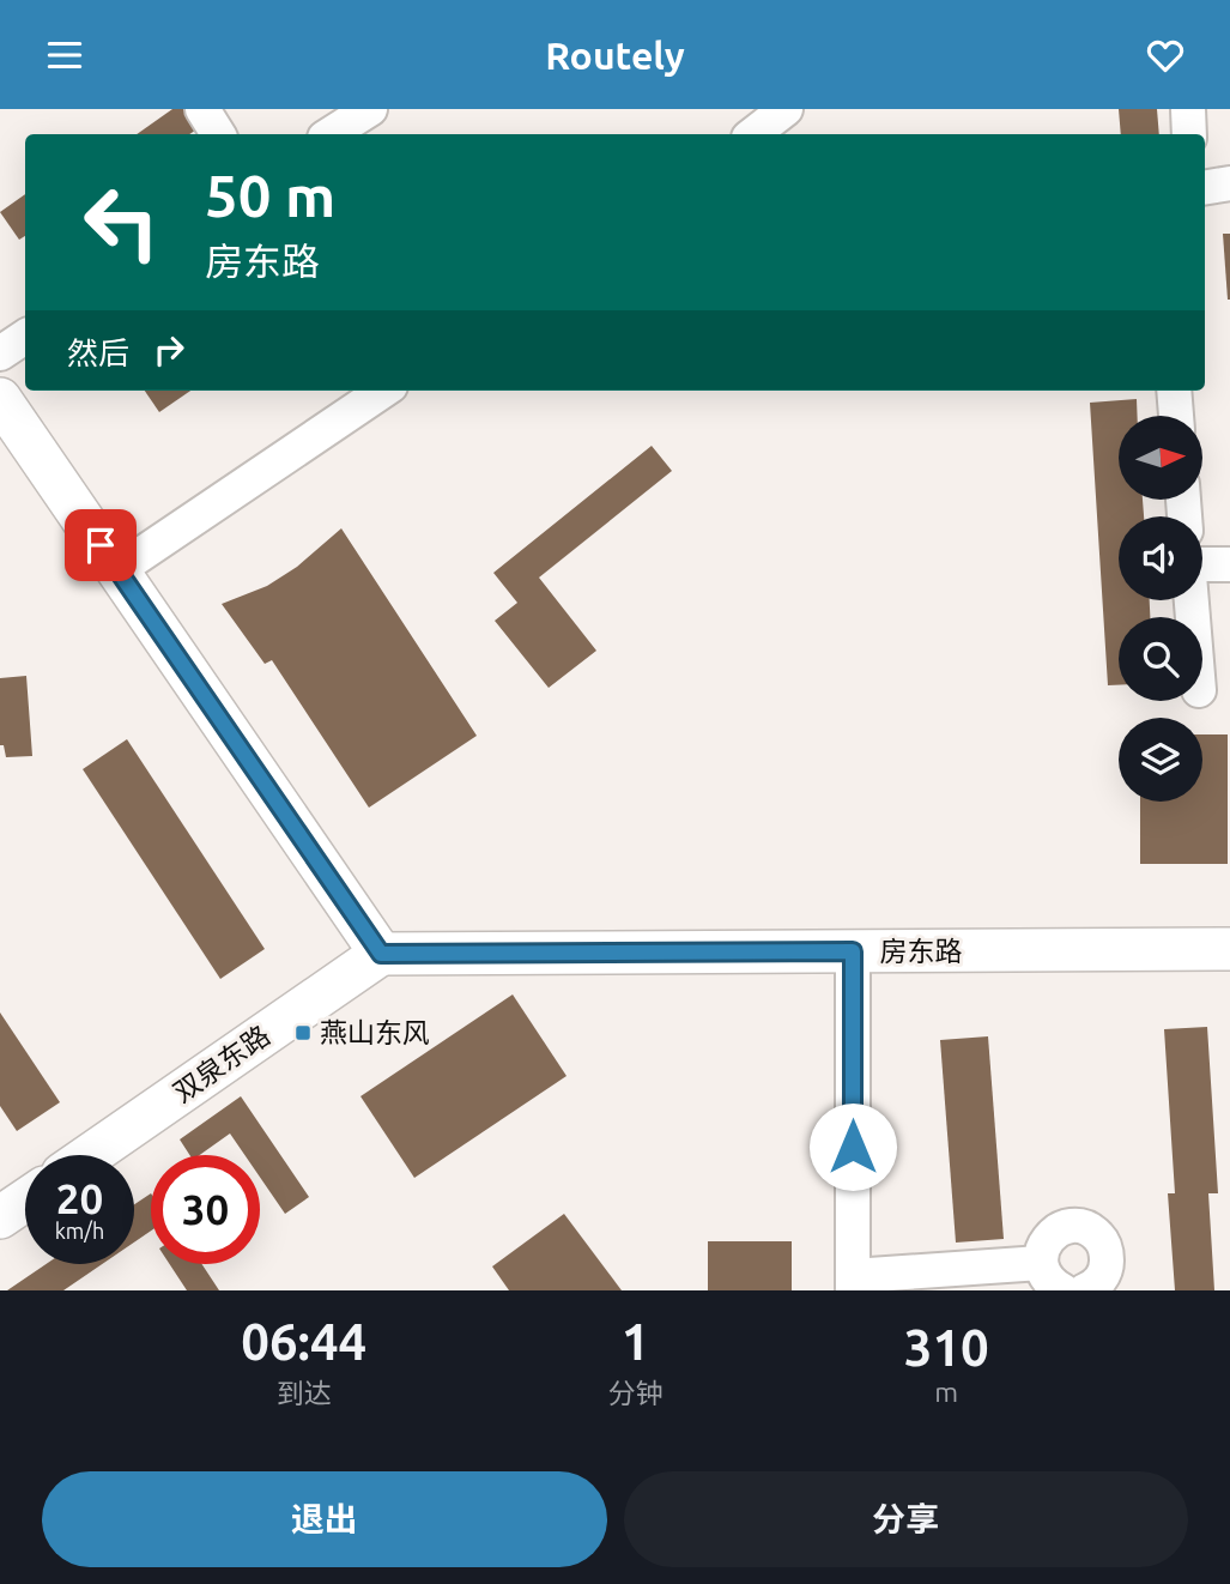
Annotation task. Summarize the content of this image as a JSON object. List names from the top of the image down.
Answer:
{
  "streets": {
    "main road": ["房东路", "双泉东路"]
  },
  "crossings": [
    ["房东路", "双泉东路"]
  ],
  "places": {
    "transit": ["燕山东风"]
  },
  "north": "right",
  "page": {
    "header": "Routely",
    "turn": ["50 m", "房东路"],
    "then": "然后",
    "speed": "20 km/h",
    "limit": "30",
    "eta": [
      "06:44",
      "到达",
      "1",
      "分钟",
      "310",
      "m"
    ],
    "buttons": ["退出", "分享"]
  }
}
